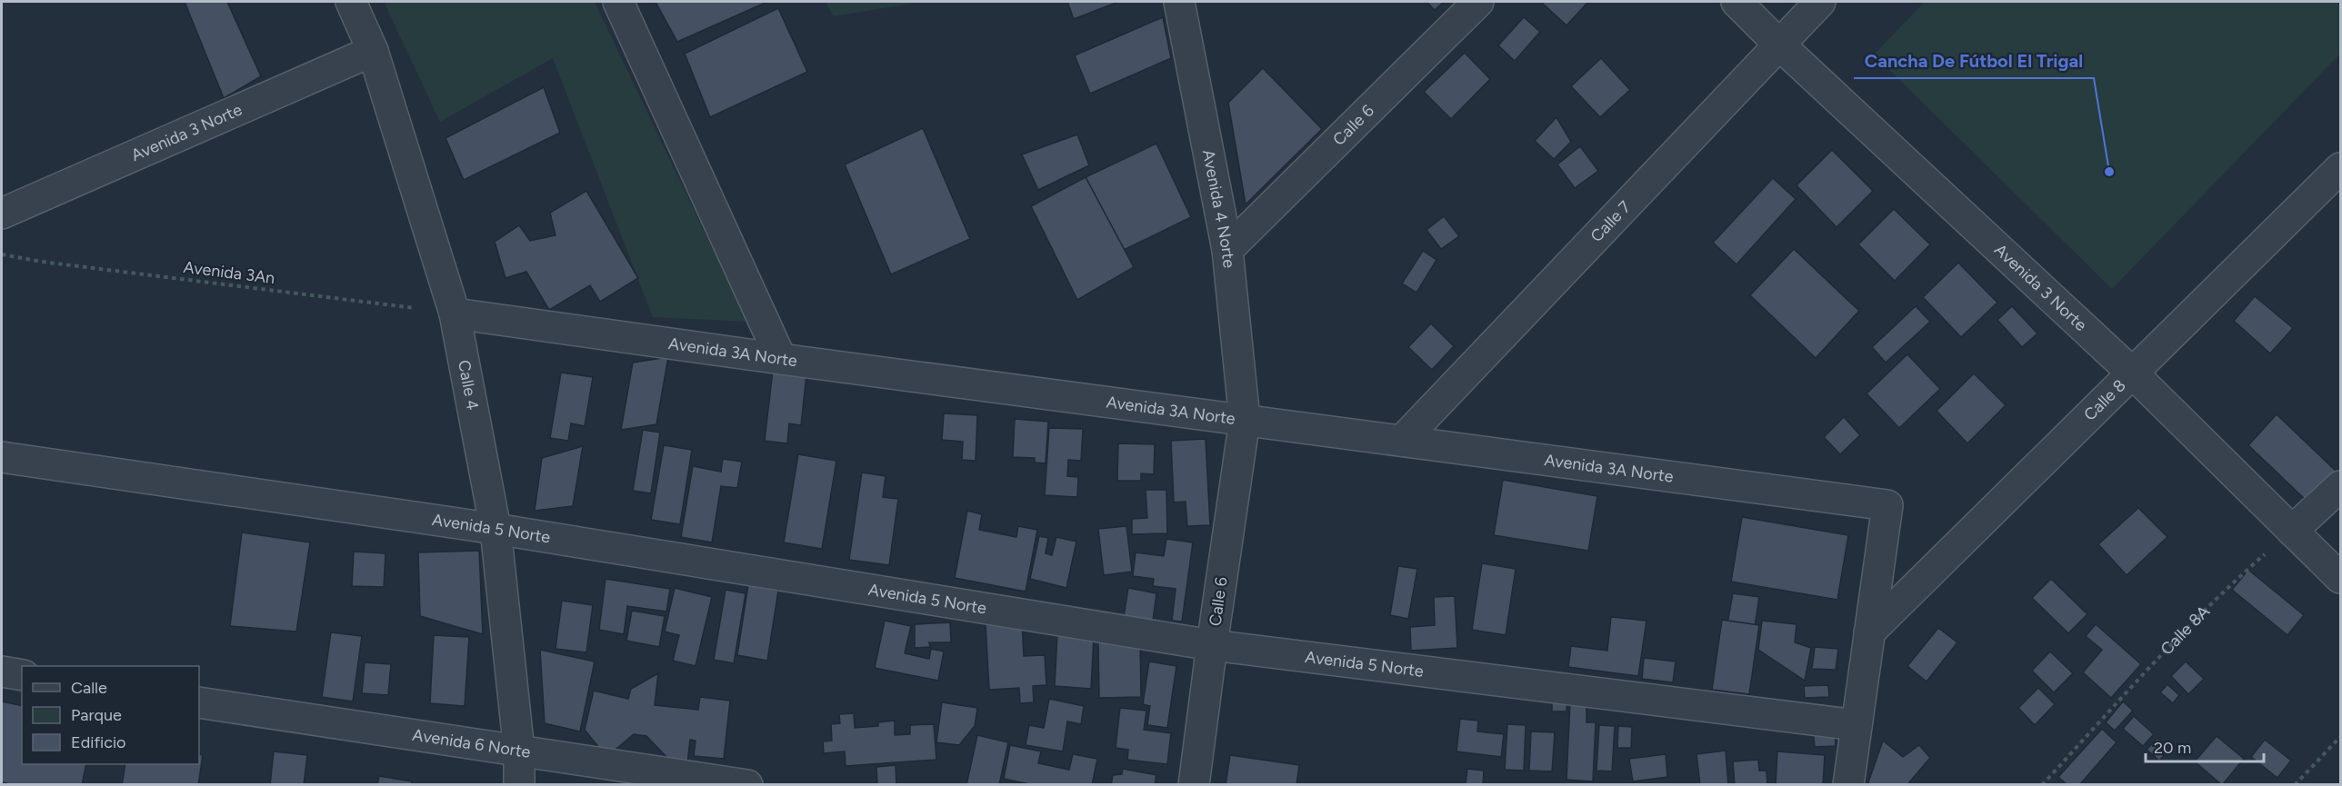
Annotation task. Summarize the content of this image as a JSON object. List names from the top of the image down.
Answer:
{
  "streets": {
    "street": [
      "Calle 6",
      "Avenida 3 Norte",
      "Avenida 4 Norte",
      "Calle 7",
      "Avenida 3A Norte",
      "Calle 4",
      "Calle 8",
      "Avenida 5 Norte",
      "Avenida 6 Norte"
    ],
    "path": ["Avenida 3An", "Calle 8A"]
  },
  "crossings": [
    ["Calle 6", "Avenida 4 Norte"],
    ["Calle 6", "Avenida 3A Norte"],
    ["Calle 6", "Avenida 5 Norte"],
    ["Avenida 3 Norte", "Calle 7"],
    ["Avenida 3 Norte", "Calle 4"],
    ["Avenida 3 Norte", "Calle 8"],
    ["Avenida 3 Norte", "Calle 8A"],
    ["Avenida 4 Norte", "Avenida 3A Norte"],
    ["Calle 7", "Avenida 3A Norte"],
    ["Avenida 3An", "Avenida 3A Norte"],
    ["Avenida 3An", "Calle 4"],
    ["Avenida 3A Norte", "Calle 4"],
    ["Avenida 3A Norte", "Calle 8"],
    ["Calle 4", "Avenida 5 Norte"],
    ["Calle 4", "Avenida 6 Norte"]
  ],
  "places": ["Cancha De Fútbol El Trigal"],
  "legend": ["Calle", "Parque", "Edificio"],
  "scale_bar": "20 m"
}
